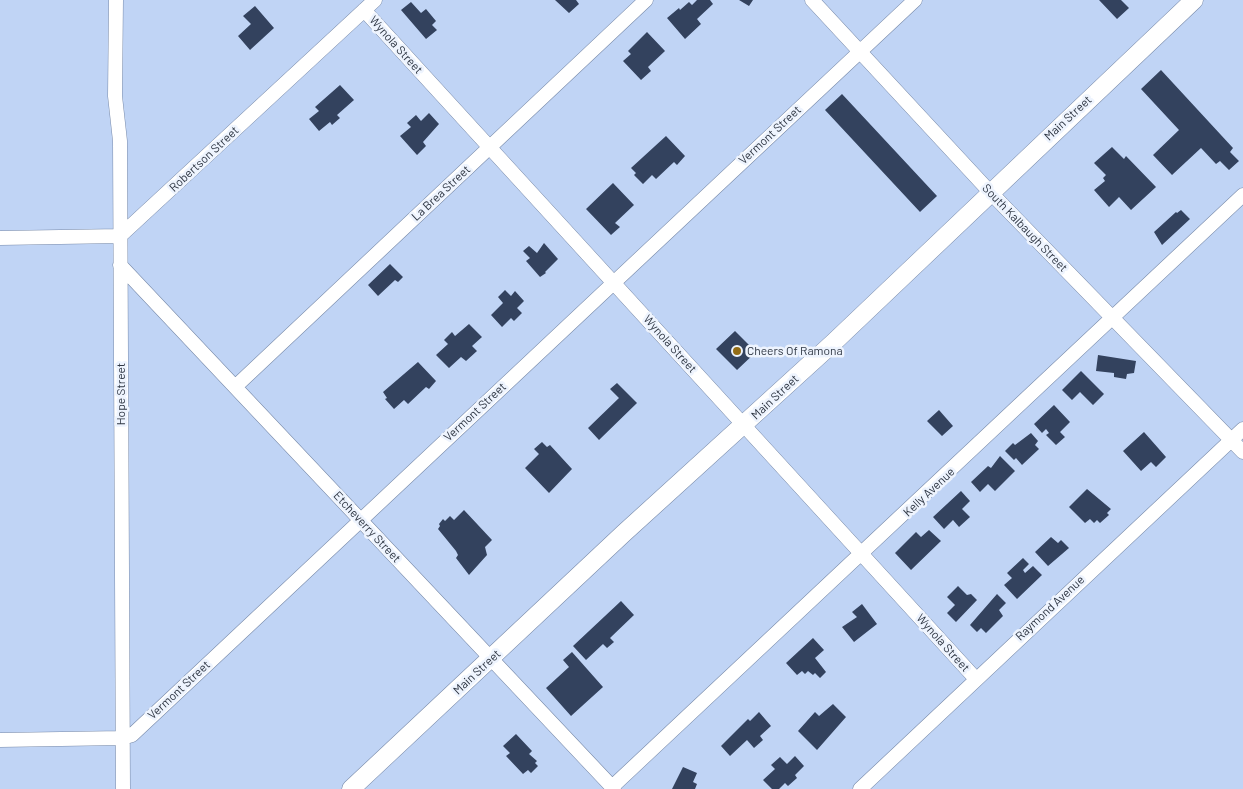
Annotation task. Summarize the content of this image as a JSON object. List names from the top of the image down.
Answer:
{
  "streets": {
    "main road": ["Main Street"],
    "street": [
      "Wynola Street",
      "Vermont Street",
      "Robertson Street",
      "La Brea Street",
      "South Kalbaugh Street",
      "Hope Street",
      "Kelly Avenue",
      "Etcheverry Street",
      "Raymond Avenue"
    ]
  },
  "crossings": [
    ["Wynola Street", "Main Street"],
    ["Wynola Street", "Vermont Street"],
    ["Wynola Street", "Robertson Street"],
    ["Wynola Street", "La Brea Street"],
    ["Wynola Street", "Kelly Avenue"],
    ["Wynola Street", "Raymond Avenue"],
    ["Main Street", "South Kalbaugh Street"],
    ["Main Street", "Etcheverry Street"],
    ["Vermont Street", "South Kalbaugh Street"],
    ["Vermont Street", "Hope Street"],
    ["Vermont Street", "Etcheverry Street"],
    ["Robertson Street", "Hope Street"],
    ["La Brea Street", "Etcheverry Street"],
    ["South Kalbaugh Street", "Kelly Avenue"],
    ["South Kalbaugh Street", "Raymond Avenue"],
    ["Hope Street", "Etcheverry Street"],
    ["Kelly Avenue", "Etcheverry Street"]
  ],
  "places": ["Cheers Of Ramona"]
}
